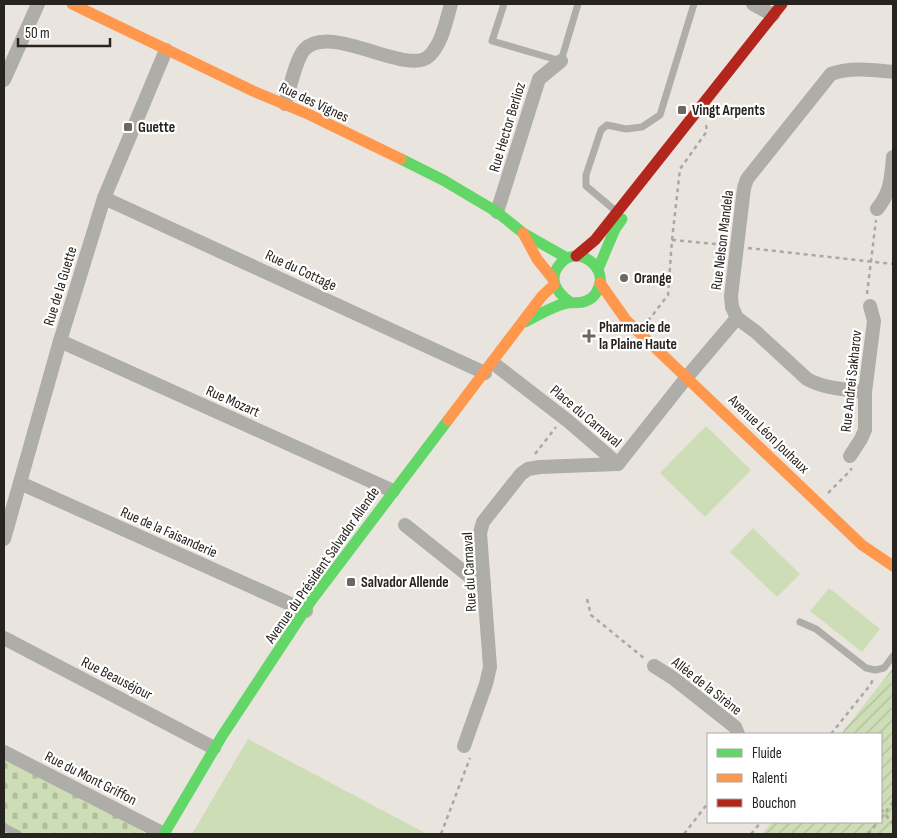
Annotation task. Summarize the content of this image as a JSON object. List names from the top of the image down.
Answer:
{
  "streets": {
    "street": [
      "Rue des Vignes",
      "Rue Hector Berlioz",
      "Rue Nelson Mandela",
      "Rue du Cottage",
      "Rue de la Guette",
      "Rue Andrei Sakharov",
      "Rue Mozart",
      "Place du Carnaval",
      "Avenue Léon Jouhaux",
      "Rue de la Faisanderie",
      "Avenue du Président Salvador Allende",
      "Rue du Carnaval",
      "Rue Beauséjour",
      "Allée de la Sirène",
      "Rue du Mont Griffon"
    ]
  },
  "crossings": [
    ["Rue des Vignes", "Rue Hector Berlioz"],
    ["Rue des Vignes", "Rue de la Guette"],
    ["Rue des Vignes", "Avenue Léon Jouhaux"],
    ["Rue des Vignes", "Avenue du Président Salvador Allende"],
    ["Rue Nelson Mandela", "Place du Carnaval"],
    ["Rue du Cottage", "Rue de la Guette"],
    ["Rue du Cottage", "Place du Carnaval"],
    ["Rue du Cottage", "Avenue du Président Salvador Allende"],
    ["Rue de la Guette", "Rue Mozart"],
    ["Rue de la Guette", "Rue de la Faisanderie"],
    ["Rue Mozart", "Avenue du Président Salvador Allende"],
    ["Place du Carnaval", "Avenue Léon Jouhaux"],
    ["Place du Carnaval", "Avenue du Président Salvador Allende"],
    ["Avenue Léon Jouhaux", "Avenue du Président Salvador Allende"],
    ["Rue de la Faisanderie", "Avenue du Président Salvador Allende"],
    ["Avenue du Président Salvador Allende", "Rue Beauséjour"],
    ["Avenue du Président Salvador Allende", "Rue du Mont Griffon"]
  ],
  "places": {
    "transit": ["Vingt Arpents", "Guette", "Salvador Allende"],
    "other": ["Orange"],
    "health": ["Pharmacie de la Plaine Haute"]
  },
  "legend": ["Fluide", "Ralenti", "Bouchon"],
  "scale_bar": "50 m"
}
